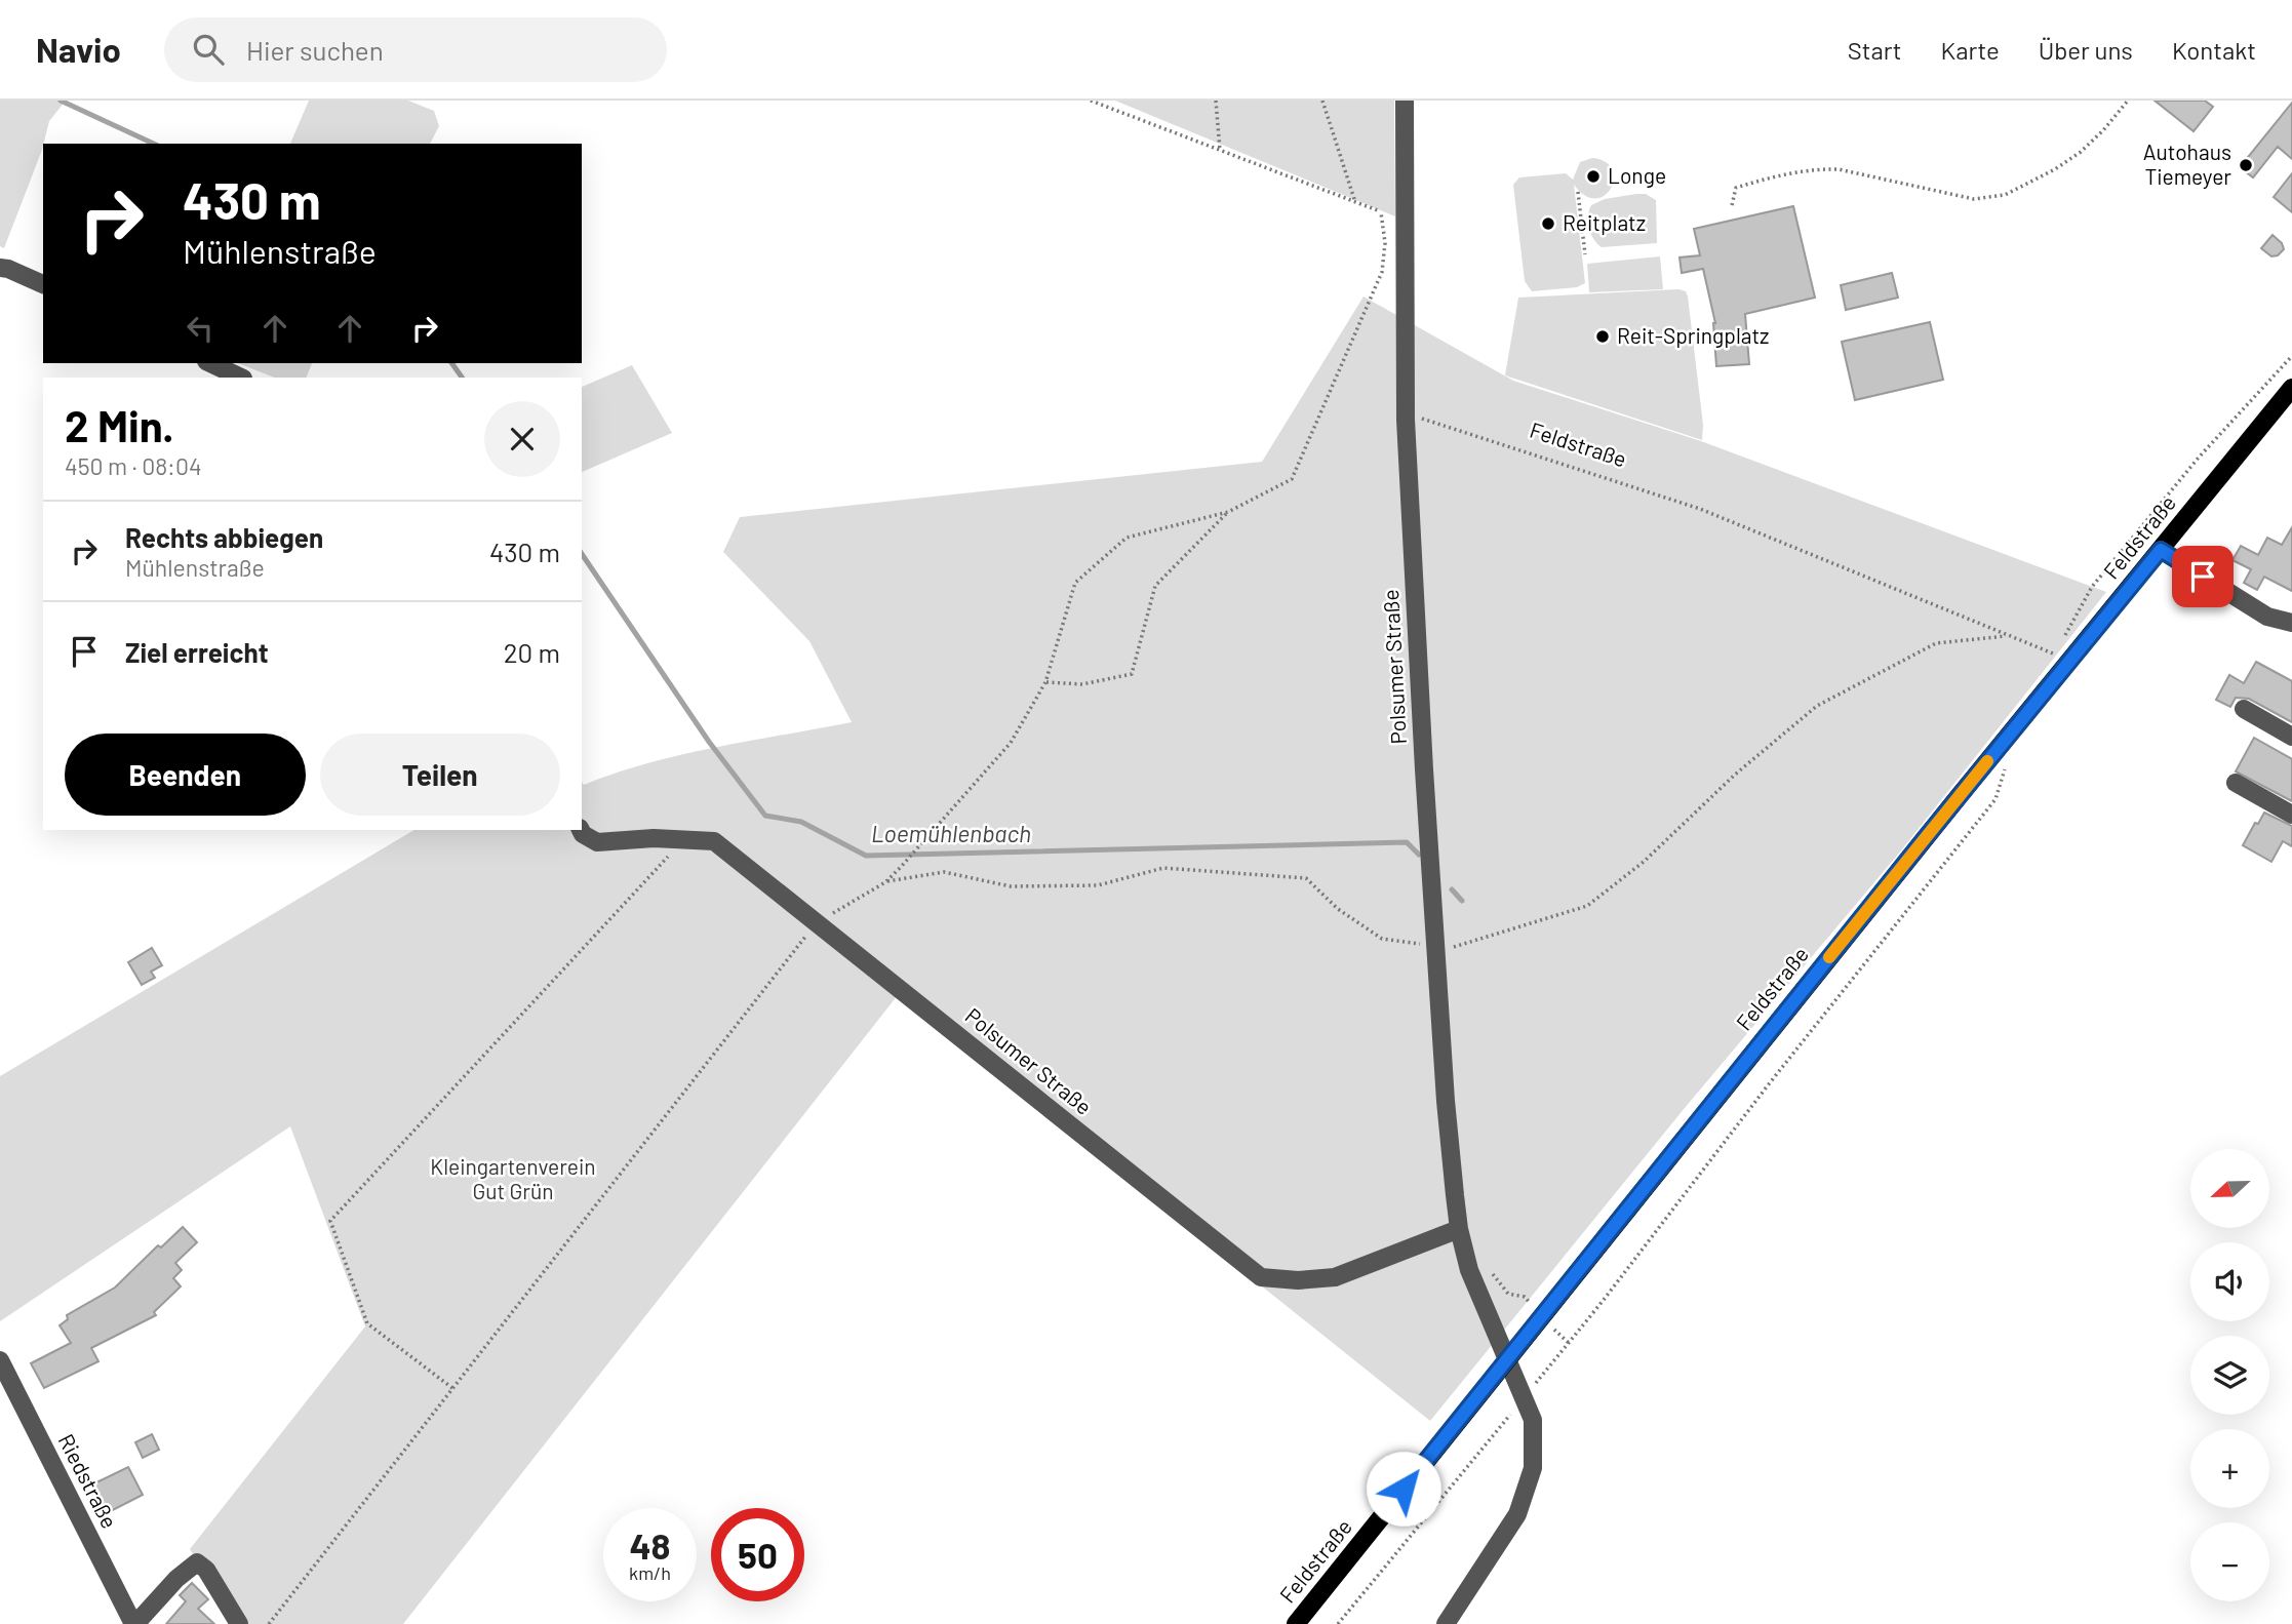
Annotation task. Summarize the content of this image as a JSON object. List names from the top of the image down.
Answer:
{
  "streets": {
    "main road": ["Feldstraße"],
    "street": ["Polsumer Straße", "Riedstraße"]
  },
  "crossings": [
    ["Feldstraße", "Polsumer Straße"]
  ],
  "water": ["Loemühlenbach"],
  "parks": ["Kleingartenverein Gut Grün"],
  "places": [
    "Autohaus Tiemeyer",
    "Longe",
    "Reitplatz",
    "Reit-Springplatz"
  ],
  "north": "left",
  "page": {
    "header": "Navio",
    "search": "Hier suchen",
    "nav": [
      "Start",
      "Karte",
      "Über uns",
      "Kontakt"
    ],
    "turn": ["430 m", "Mühlenstraße"],
    "heading": ["2 Min.", "450 m · 08:04"],
    "list": [
      {
        "name": "Rechts abbiegen",
        "note": "Mühlenstraße",
        "value": "430 m"
      },
      {
        "name": "Ziel erreicht",
        "value": "20 m"
      }
    ],
    "buttons": ["Beenden", "Teilen"],
    "map_buttons": ["+", "−"],
    "speed": "48 km/h",
    "limit": "50"
  }
}
